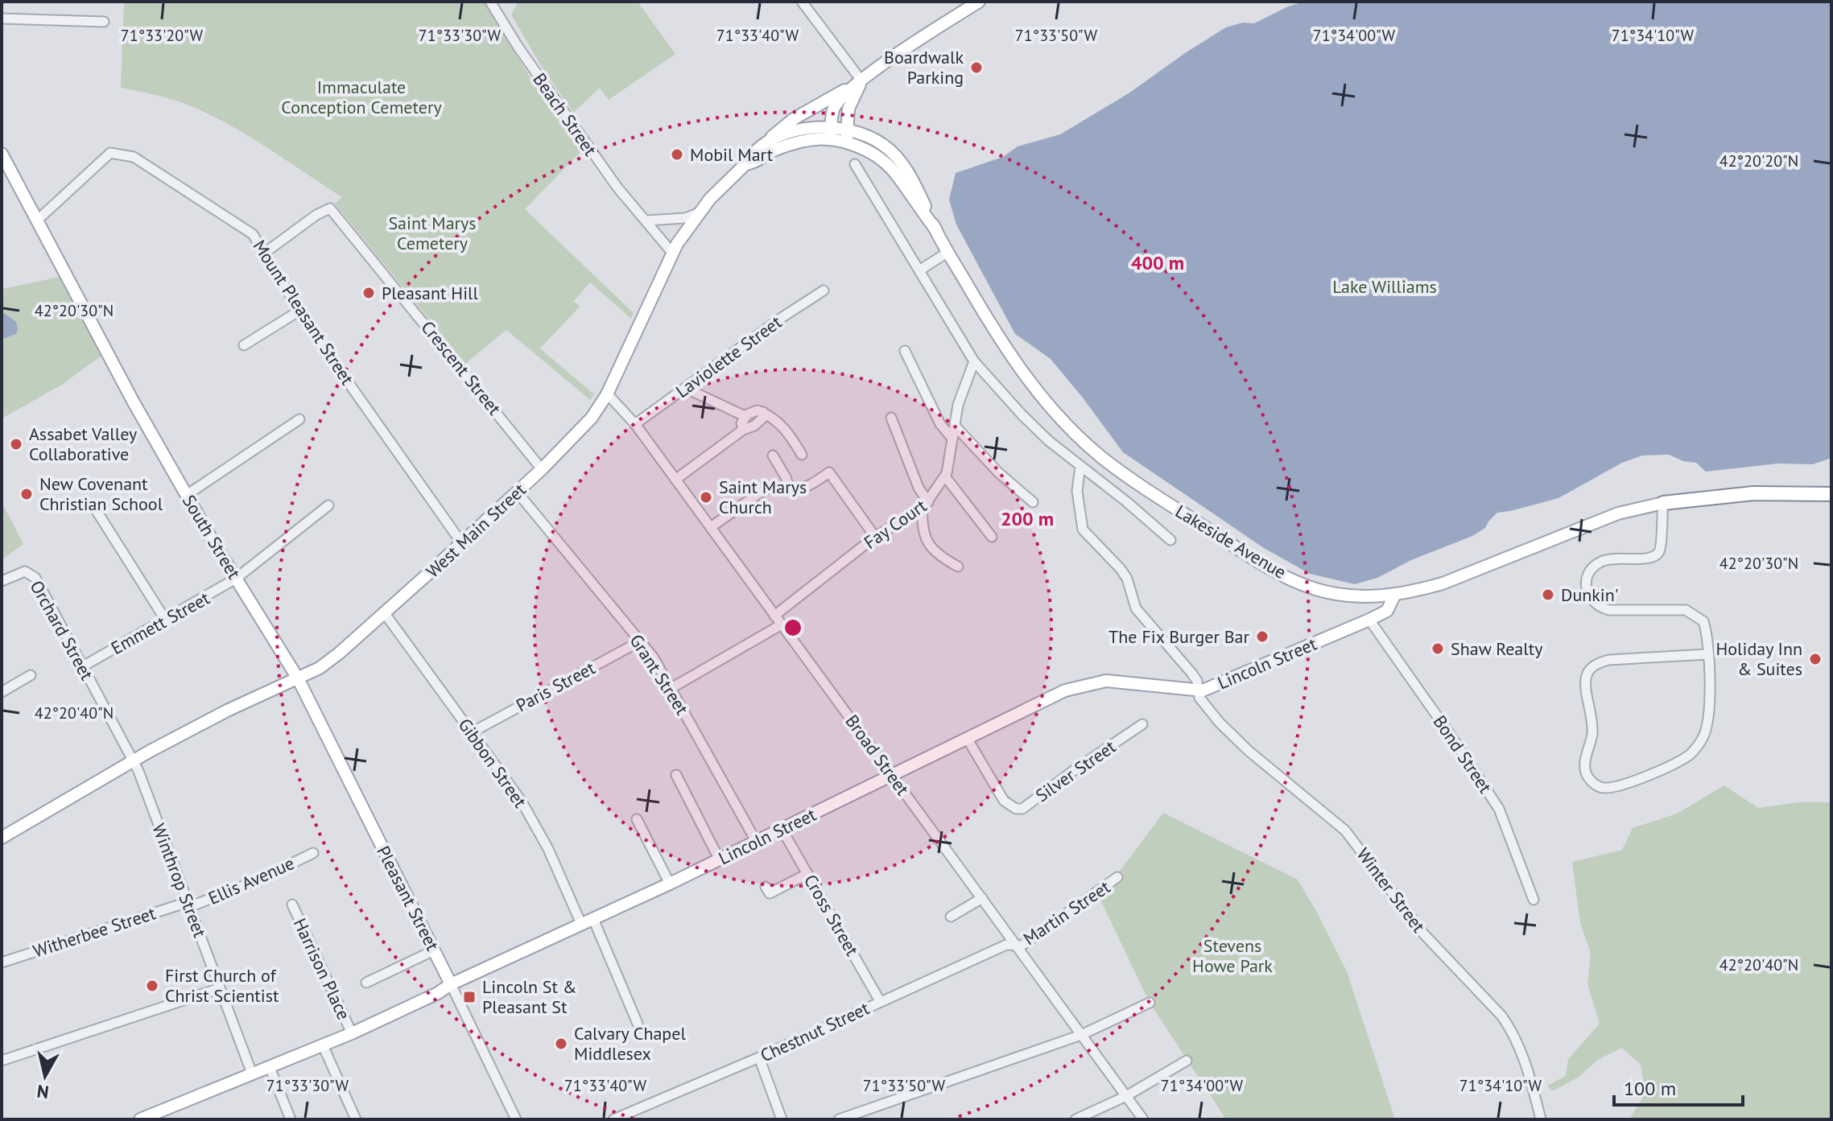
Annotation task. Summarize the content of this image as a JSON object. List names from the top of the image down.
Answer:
{
  "streets": {
    "highway": ["Lakeside Avenue"],
    "main road": [
      "West Main Street",
      "South Street",
      "Lincoln Street",
      "Pleasant Street"
    ],
    "street": [
      "Beach Street",
      "Mount Pleasant Street",
      "Laviolette Street",
      "Crescent Street",
      "Fay Court",
      "Emmett Street",
      "Orchard Street",
      "Grant Street",
      "Paris Street",
      "Bond Street",
      "Broad Street",
      "Gibbon Street",
      "Silver Street",
      "Winthrop Street",
      "Ellis Avenue",
      "Winter Street",
      "Martin Street",
      "Cross Street",
      "Witherbee Street",
      "Harrison Place",
      "Chestnut Street"
    ]
  },
  "crossings": [
    ["Beach Street", "West Main Street"],
    ["Mount Pleasant Street", "Crescent Street"],
    ["Mount Pleasant Street", "West Main Street"],
    ["Mount Pleasant Street", "South Street"],
    ["Laviolette Street", "Broad Street"],
    ["Crescent Street", "West Main Street"],
    ["Fay Court", "Lakeside Avenue"],
    ["Fay Court", "Broad Street"],
    ["West Main Street", "South Street"],
    ["West Main Street", "Lakeside Avenue"],
    ["West Main Street", "Orchard Street"],
    ["West Main Street", "Grant Street"],
    ["West Main Street", "Broad Street"],
    ["West Main Street", "Gibbon Street"],
    ["West Main Street", "Winthrop Street"],
    ["West Main Street", "Pleasant Street"],
    ["South Street", "Emmett Street"],
    ["South Street", "Pleasant Street"],
    ["Lakeside Avenue", "Lincoln Street"],
    ["Lakeside Avenue", "Winter Street"],
    ["Emmett Street", "Orchard Street"],
    ["Orchard Street", "Winthrop Street"],
    ["Lincoln Street", "Grant Street"],
    ["Lincoln Street", "Bond Street"],
    ["Lincoln Street", "Broad Street"],
    ["Lincoln Street", "Gibbon Street"],
    ["Lincoln Street", "Silver Street"],
    ["Lincoln Street", "Winthrop Street"],
    ["Lincoln Street", "Winter Street"],
    ["Lincoln Street", "Pleasant Street"],
    ["Lincoln Street", "Cross Street"],
    ["Lincoln Street", "Harrison Place"],
    ["Grant Street", "Paris Street"],
    ["Paris Street", "Gibbon Street"],
    ["Broad Street", "Martin Street"],
    ["Broad Street", "Chestnut Street"],
    ["Winthrop Street", "Ellis Avenue"],
    ["Winthrop Street", "Witherbee Street"],
    ["Ellis Avenue", "Witherbee Street"],
    ["Martin Street", "Chestnut Street"],
    ["Cross Street", "Chestnut Street"]
  ],
  "parks": [
    "Immaculate Conception Cemetery",
    "Saint Marys Cemetery",
    "Lake Williams",
    "Stevens Howe Park"
  ],
  "places": {
    "other": [
      "Boardwalk Parking",
      "Mobil Mart",
      "Pleasant Hill",
      "Assabet Valley Collaborative",
      "New Covenant Christian School",
      "Saint Marys Church",
      "Dunkin'",
      "The Fix Burger Bar",
      "Shaw Realty",
      "Holiday Inn & Suites",
      "First Church of Christ Scientist",
      "Calvary Chapel Middlesex"
    ],
    "transit": ["Lincoln St & Pleasant St"]
  },
  "scale_bar": "100 m",
  "north": "bottom",
  "coordinates": [
    "71°33'20\"W",
    "71°33'30\"W",
    "71°33'40\"W",
    "71°33'50\"W",
    "71°34'00\"W",
    "71°34'10\"W",
    "42°20'20\"N",
    "42°20'30\"N",
    "42°20'40\"N"
  ],
  "rings": ["400 m", "200 m"]
}
